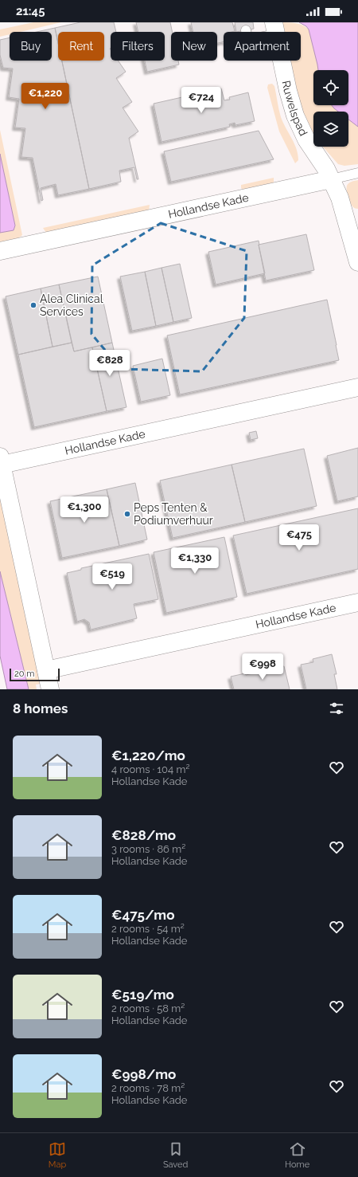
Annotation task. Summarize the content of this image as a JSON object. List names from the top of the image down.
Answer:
{
  "streets": {
    "street": ["Ruwelspad", "Hollandse Kade"]
  },
  "crossings": [
    ["Ruwelspad", "Hollandse Kade"]
  ],
  "places": ["Alea Clinical Services", "Peps Tenten & Podiumverhuur"],
  "scale_bar": "20 m",
  "page": {
    "status": "21:45",
    "chip": [
      "Buy",
      "Rent",
      "Filters",
      "New",
      "Apartment"
    ],
    "price": [
      "€1,220",
      "€724",
      "€828",
      "€1,300",
      "€475",
      "€1,330",
      "€519",
      "€998"
    ],
    "scale": "20 m",
    "heading": "8 homes",
    "list": [
      {
        "name": "€1,220/mo",
        "note": "4 rooms · 104 m² · Hollandse Kade"
      },
      {
        "name": "€828/mo",
        "note": "3 rooms · 86 m² · Hollandse Kade"
      },
      {
        "name": "€475/mo",
        "note": "2 rooms · 54 m² · Hollandse Kade"
      },
      {
        "name": "€519/mo",
        "note": "2 rooms · 58 m² · Hollandse Kade"
      },
      {
        "name": "€998/mo",
        "note": "2 rooms · 78 m² · Hollandse Kade"
      }
    ],
    "tabs": ["Map", "Saved", "Home"]
  }
}
